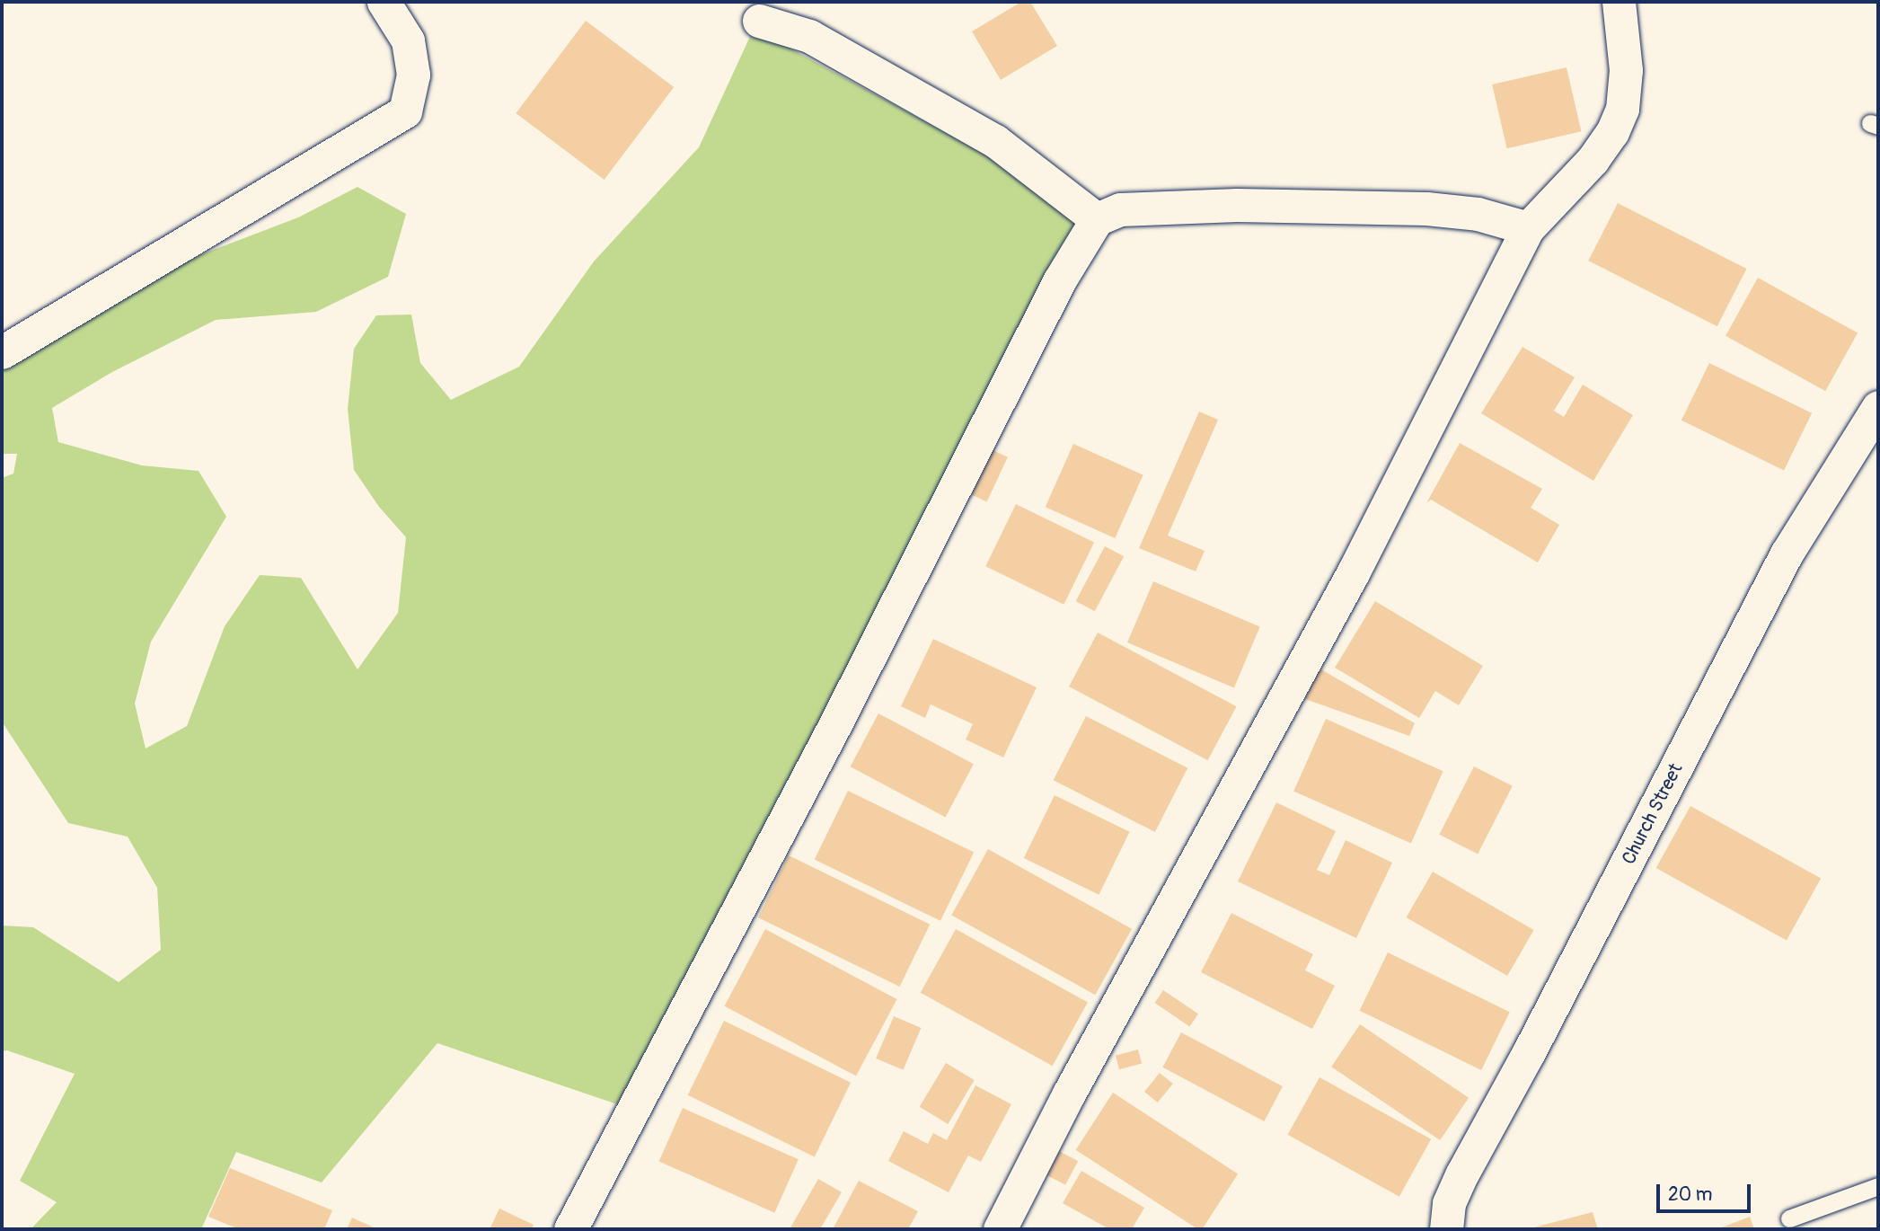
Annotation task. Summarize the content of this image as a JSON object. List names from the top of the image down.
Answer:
{
  "streets": {
    "street": ["Church Street"]
  },
  "scale_bar": "20 m"
}
